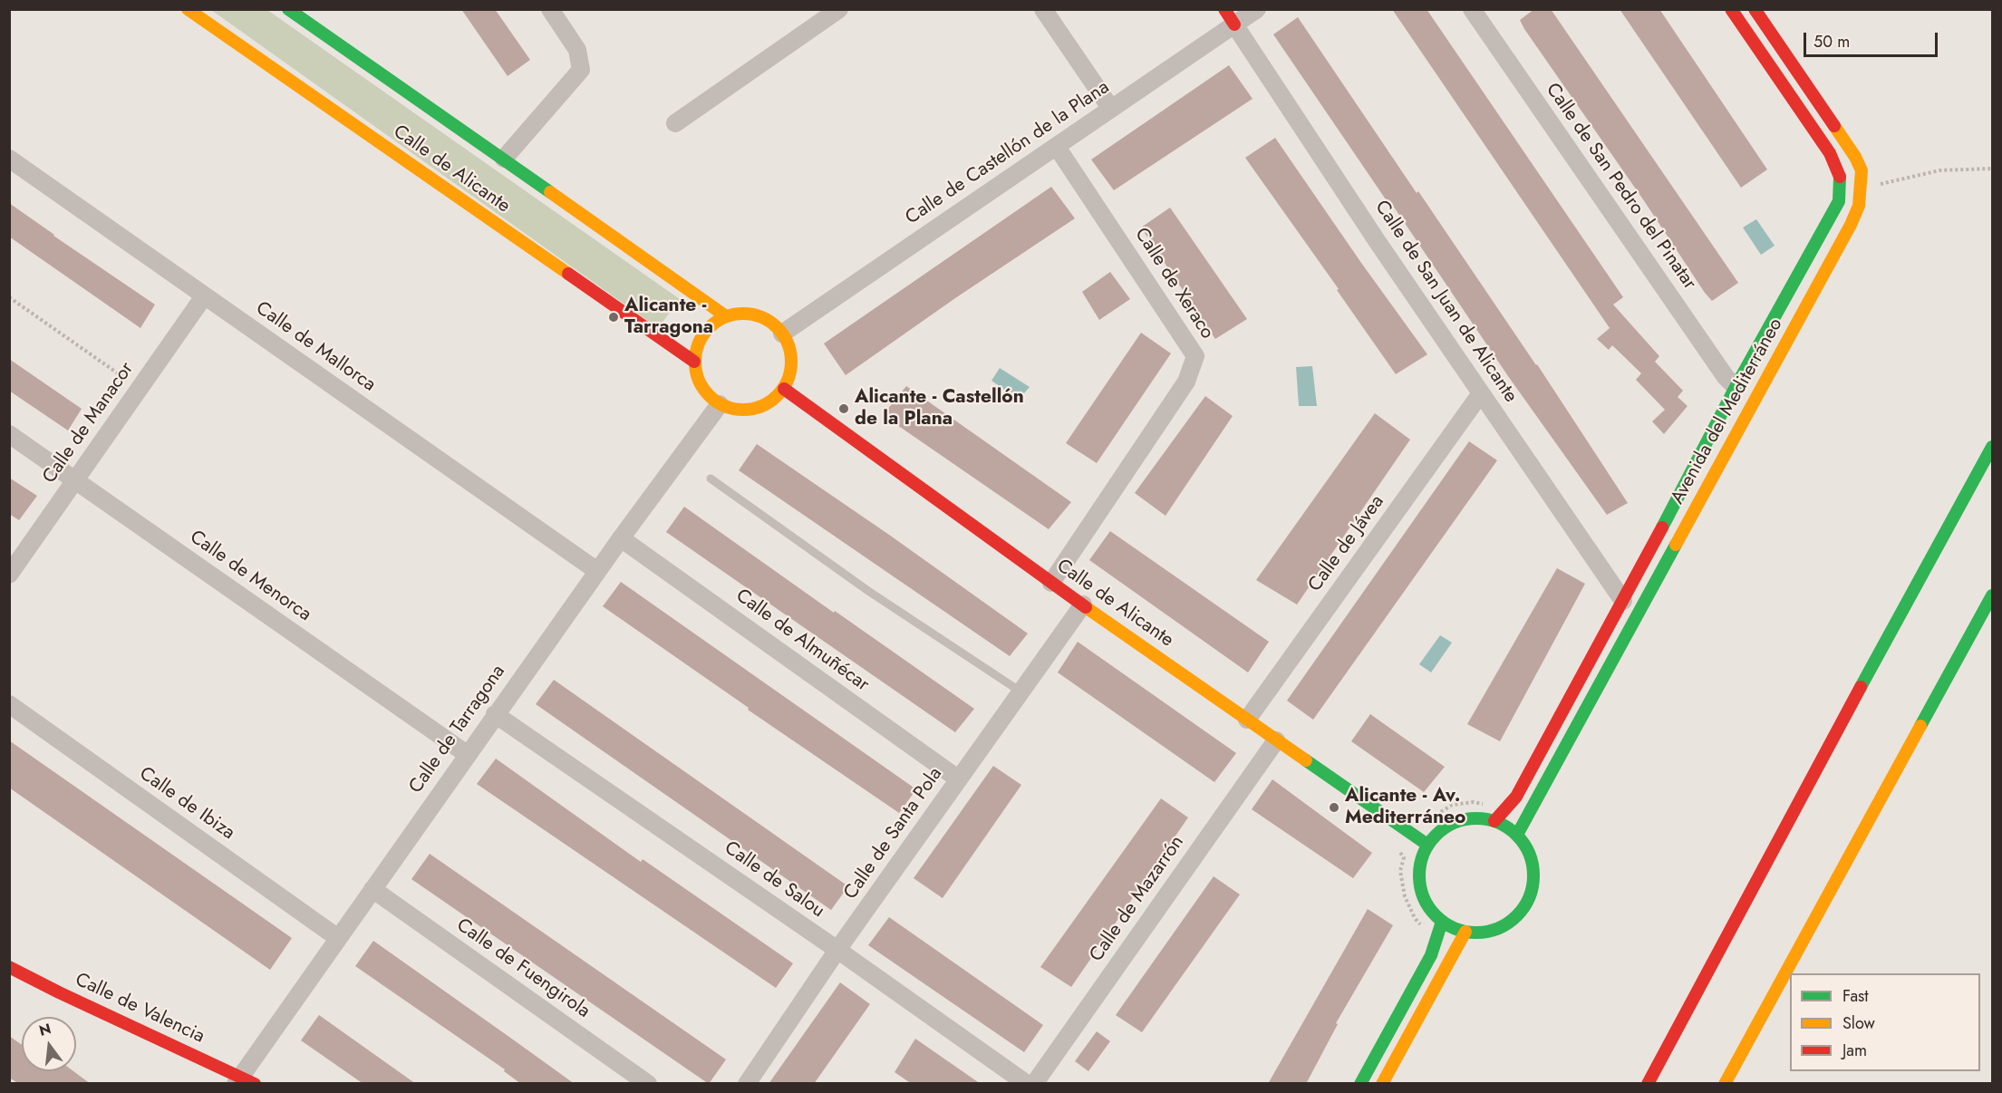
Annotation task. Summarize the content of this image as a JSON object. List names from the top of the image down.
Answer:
{
  "streets": {
    "main road": ["Calle de Alicante", "Avenida del Mediterráneo", "Calle de Valencia"],
    "street": [
      "Calle de Castellón de la Plana",
      "Calle de San Pedro del Pinatar",
      "Calle de Xeraco",
      "Calle de San Juan de Alicante",
      "Calle de Mallorca",
      "Calle de Manacor",
      "Calle de Jávea",
      "Calle de Menorca",
      "Calle de Almuñécar",
      "Calle de Tarragona",
      "Calle de Ibiza",
      "Calle de Santa Pola",
      "Calle de Salou",
      "Calle de Mazarrón",
      "Calle de Fuengirola"
    ]
  },
  "crossings": [
    ["Calle de Castellón de la Plana", "Calle de Alicante"],
    ["Calle de Castellón de la Plana", "Calle de Xeraco"],
    ["Calle de Castellón de la Plana", "Calle de San Juan de Alicante"],
    ["Calle de Castellón de la Plana", "Calle de Tarragona"],
    ["Calle de Alicante", "Calle de Xeraco"],
    ["Calle de Alicante", "Avenida del Mediterráneo"],
    ["Calle de Alicante", "Calle de Jávea"],
    ["Calle de Alicante", "Calle de Tarragona"],
    ["Calle de Alicante", "Calle de Santa Pola"],
    ["Calle de Alicante", "Calle de Mazarrón"],
    ["Calle de San Pedro del Pinatar", "Avenida del Mediterráneo"],
    ["Calle de San Juan de Alicante", "Avenida del Mediterráneo"],
    ["Calle de San Juan de Alicante", "Calle de Jávea"],
    ["Calle de Mallorca", "Calle de Manacor"],
    ["Calle de Mallorca", "Calle de Tarragona"],
    ["Calle de Manacor", "Calle de Menorca"],
    ["Calle de Menorca", "Calle de Tarragona"],
    ["Calle de Almuñécar", "Calle de Tarragona"],
    ["Calle de Almuñécar", "Calle de Santa Pola"],
    ["Calle de Tarragona", "Calle de Ibiza"],
    ["Calle de Tarragona", "Calle de Salou"],
    ["Calle de Tarragona", "Calle de Fuengirola"],
    ["Calle de Tarragona", "Calle de Valencia"],
    ["Calle de Santa Pola", "Calle de Salou"]
  ],
  "places": ["Alicante - Tarragona", "Alicante - Castellón de la Plana", "Alicante - Av. Mediterráneo"],
  "legend": ["Fast", "Slow", "Jam"],
  "scale_bar": "50 m",
  "north": "top"
}
